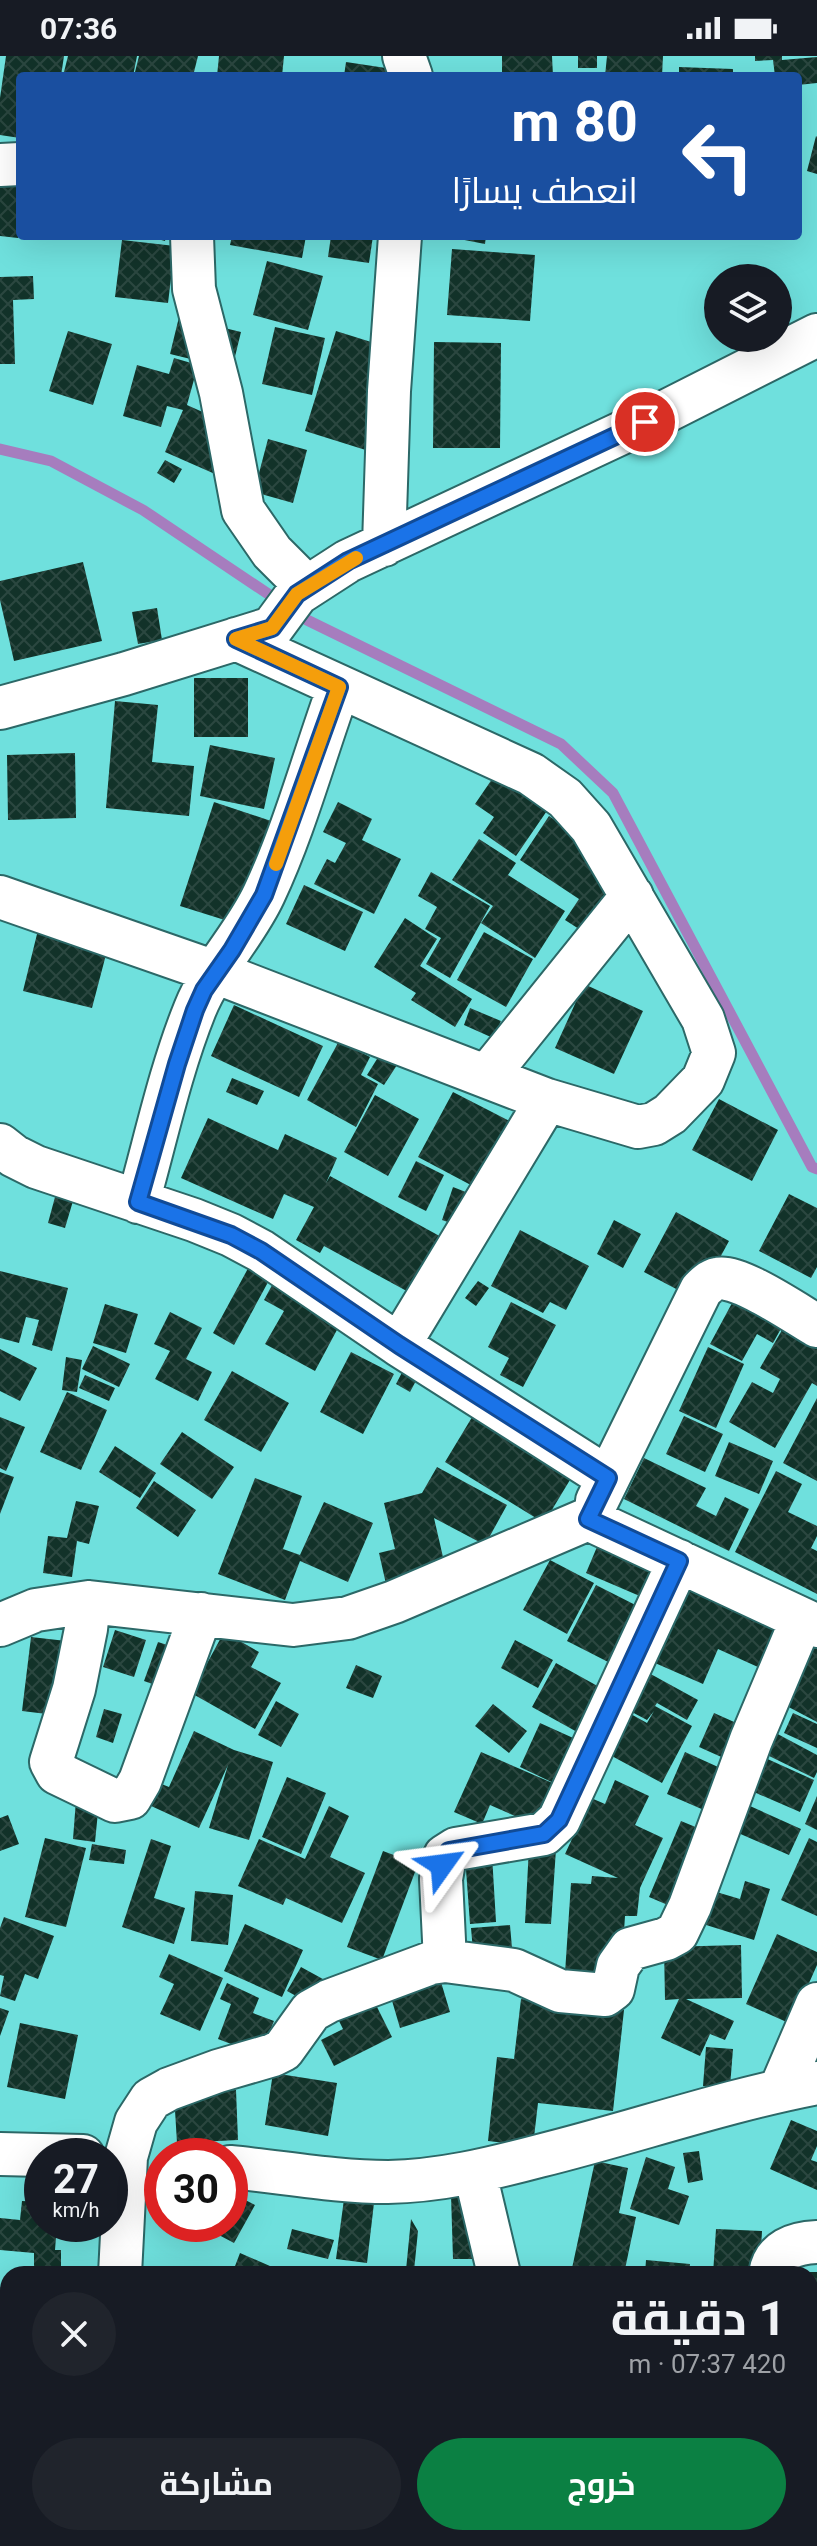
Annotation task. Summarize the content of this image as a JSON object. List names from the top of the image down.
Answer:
{
  "page": {
    "status": "07:36",
    "turn": ["80 m", "انعطف يسارًا"],
    "speed": "27 km/h",
    "limit": "30",
    "heading": ["1 دقيقة", "420 m · 07:37"],
    "buttons": ["خروج", "مشاركة"]
  }
}
